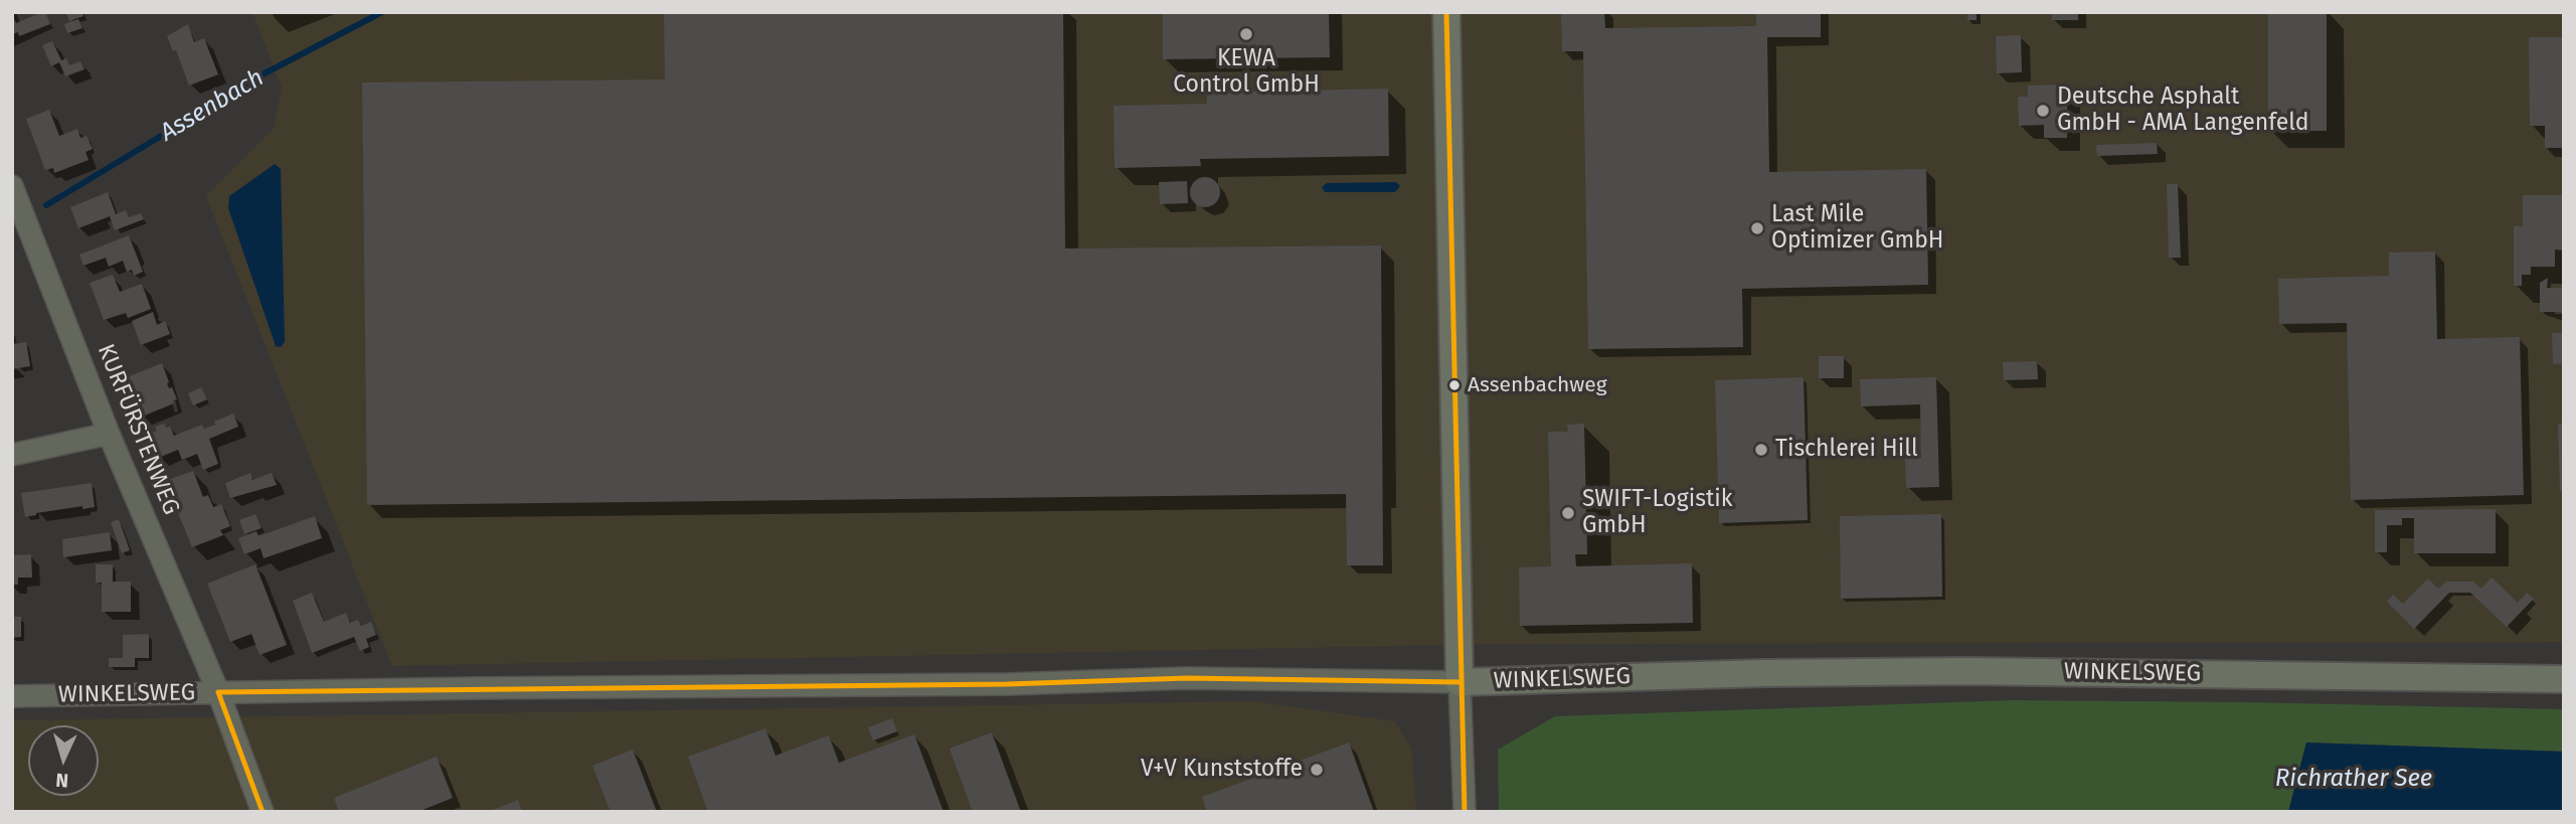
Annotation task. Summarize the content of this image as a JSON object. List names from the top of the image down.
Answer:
{
  "streets": {
    "main road": ["WINKELSWEG"],
    "street": ["KURFÜRSTENWEG"]
  },
  "crossings": [
    ["KURFÜRSTENWEG", "WINKELSWEG"]
  ],
  "water": ["Assenbach", "Richrather See"],
  "places": [
    "KEWA Control GmbH",
    "Deutsche Asphalt GmbH - AMA Langenfeld",
    "Last Mile Optimizer GmbH",
    "Assenbachweg",
    "Tischlerei Hill",
    "SWIFT-Logistik GmbH",
    "V+V Kunststoffe"
  ],
  "north": "bottom"
}
